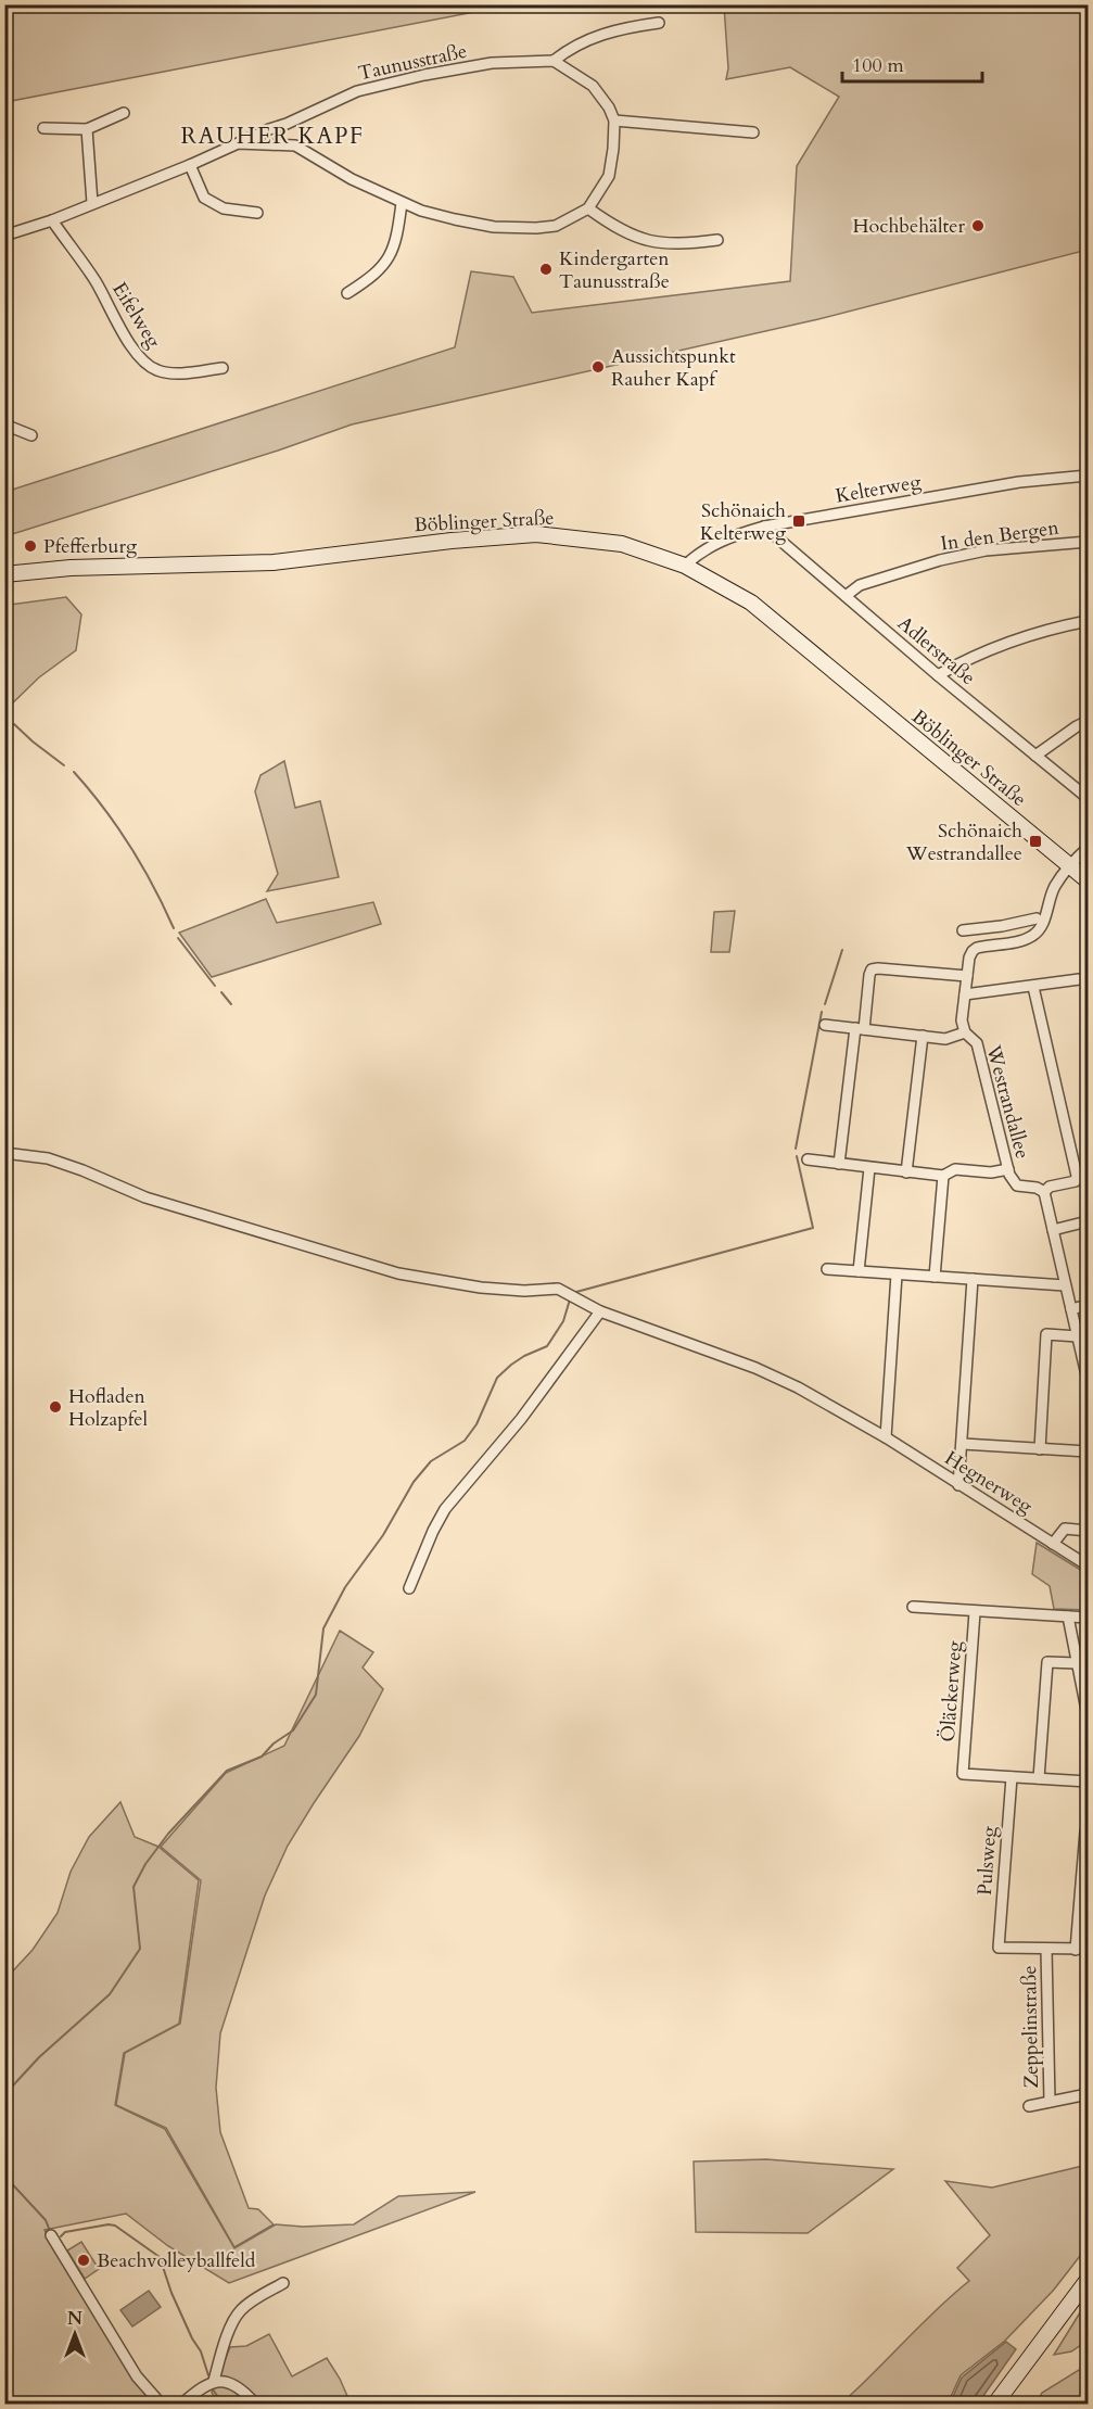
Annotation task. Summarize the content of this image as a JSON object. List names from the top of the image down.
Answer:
{
  "streets": {
    "main road": ["Böblinger Straße"],
    "street": [
      "Taunusstraße",
      "Eifelweg",
      "Kelterweg",
      "In den Bergen",
      "Adlerstraße",
      "Westrandallee",
      "Hegnerweg",
      "Öläckerweg",
      "Pulsweg",
      "Zeppelinstraße"
    ]
  },
  "crossings": [
    ["Taunusstraße", "Eifelweg"],
    ["Kelterweg", "Böblinger Straße"],
    ["Kelterweg", "Adlerstraße"],
    ["Böblinger Straße", "Westrandallee"],
    ["In den Bergen", "Adlerstraße"],
    ["Öläckerweg", "Pulsweg"],
    ["Pulsweg", "Zeppelinstraße"]
  ],
  "districts": ["RAUHER KAPF"],
  "places": {
    "other": [
      "Hochbehälter",
      "Kindergarten Taunusstraße",
      "Aussichtspunkt Rauher Kapf",
      "Pfefferburg",
      "Hofladen Holzapfel",
      "Beachvolleyballfeld"
    ],
    "transit": ["Schönaich Kelterweg", "Schönaich Westrandallee"]
  },
  "scale_bar": "100 m",
  "north": "top"
}
